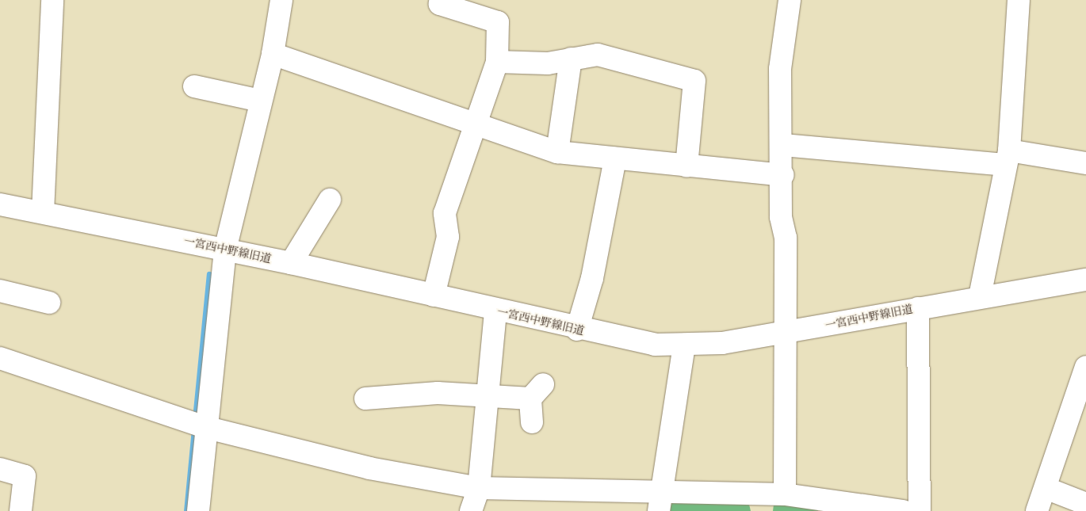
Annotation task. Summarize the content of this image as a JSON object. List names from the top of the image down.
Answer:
{
  "streets": {
    "street": ["一宮西中野線旧道"]
  }
}
